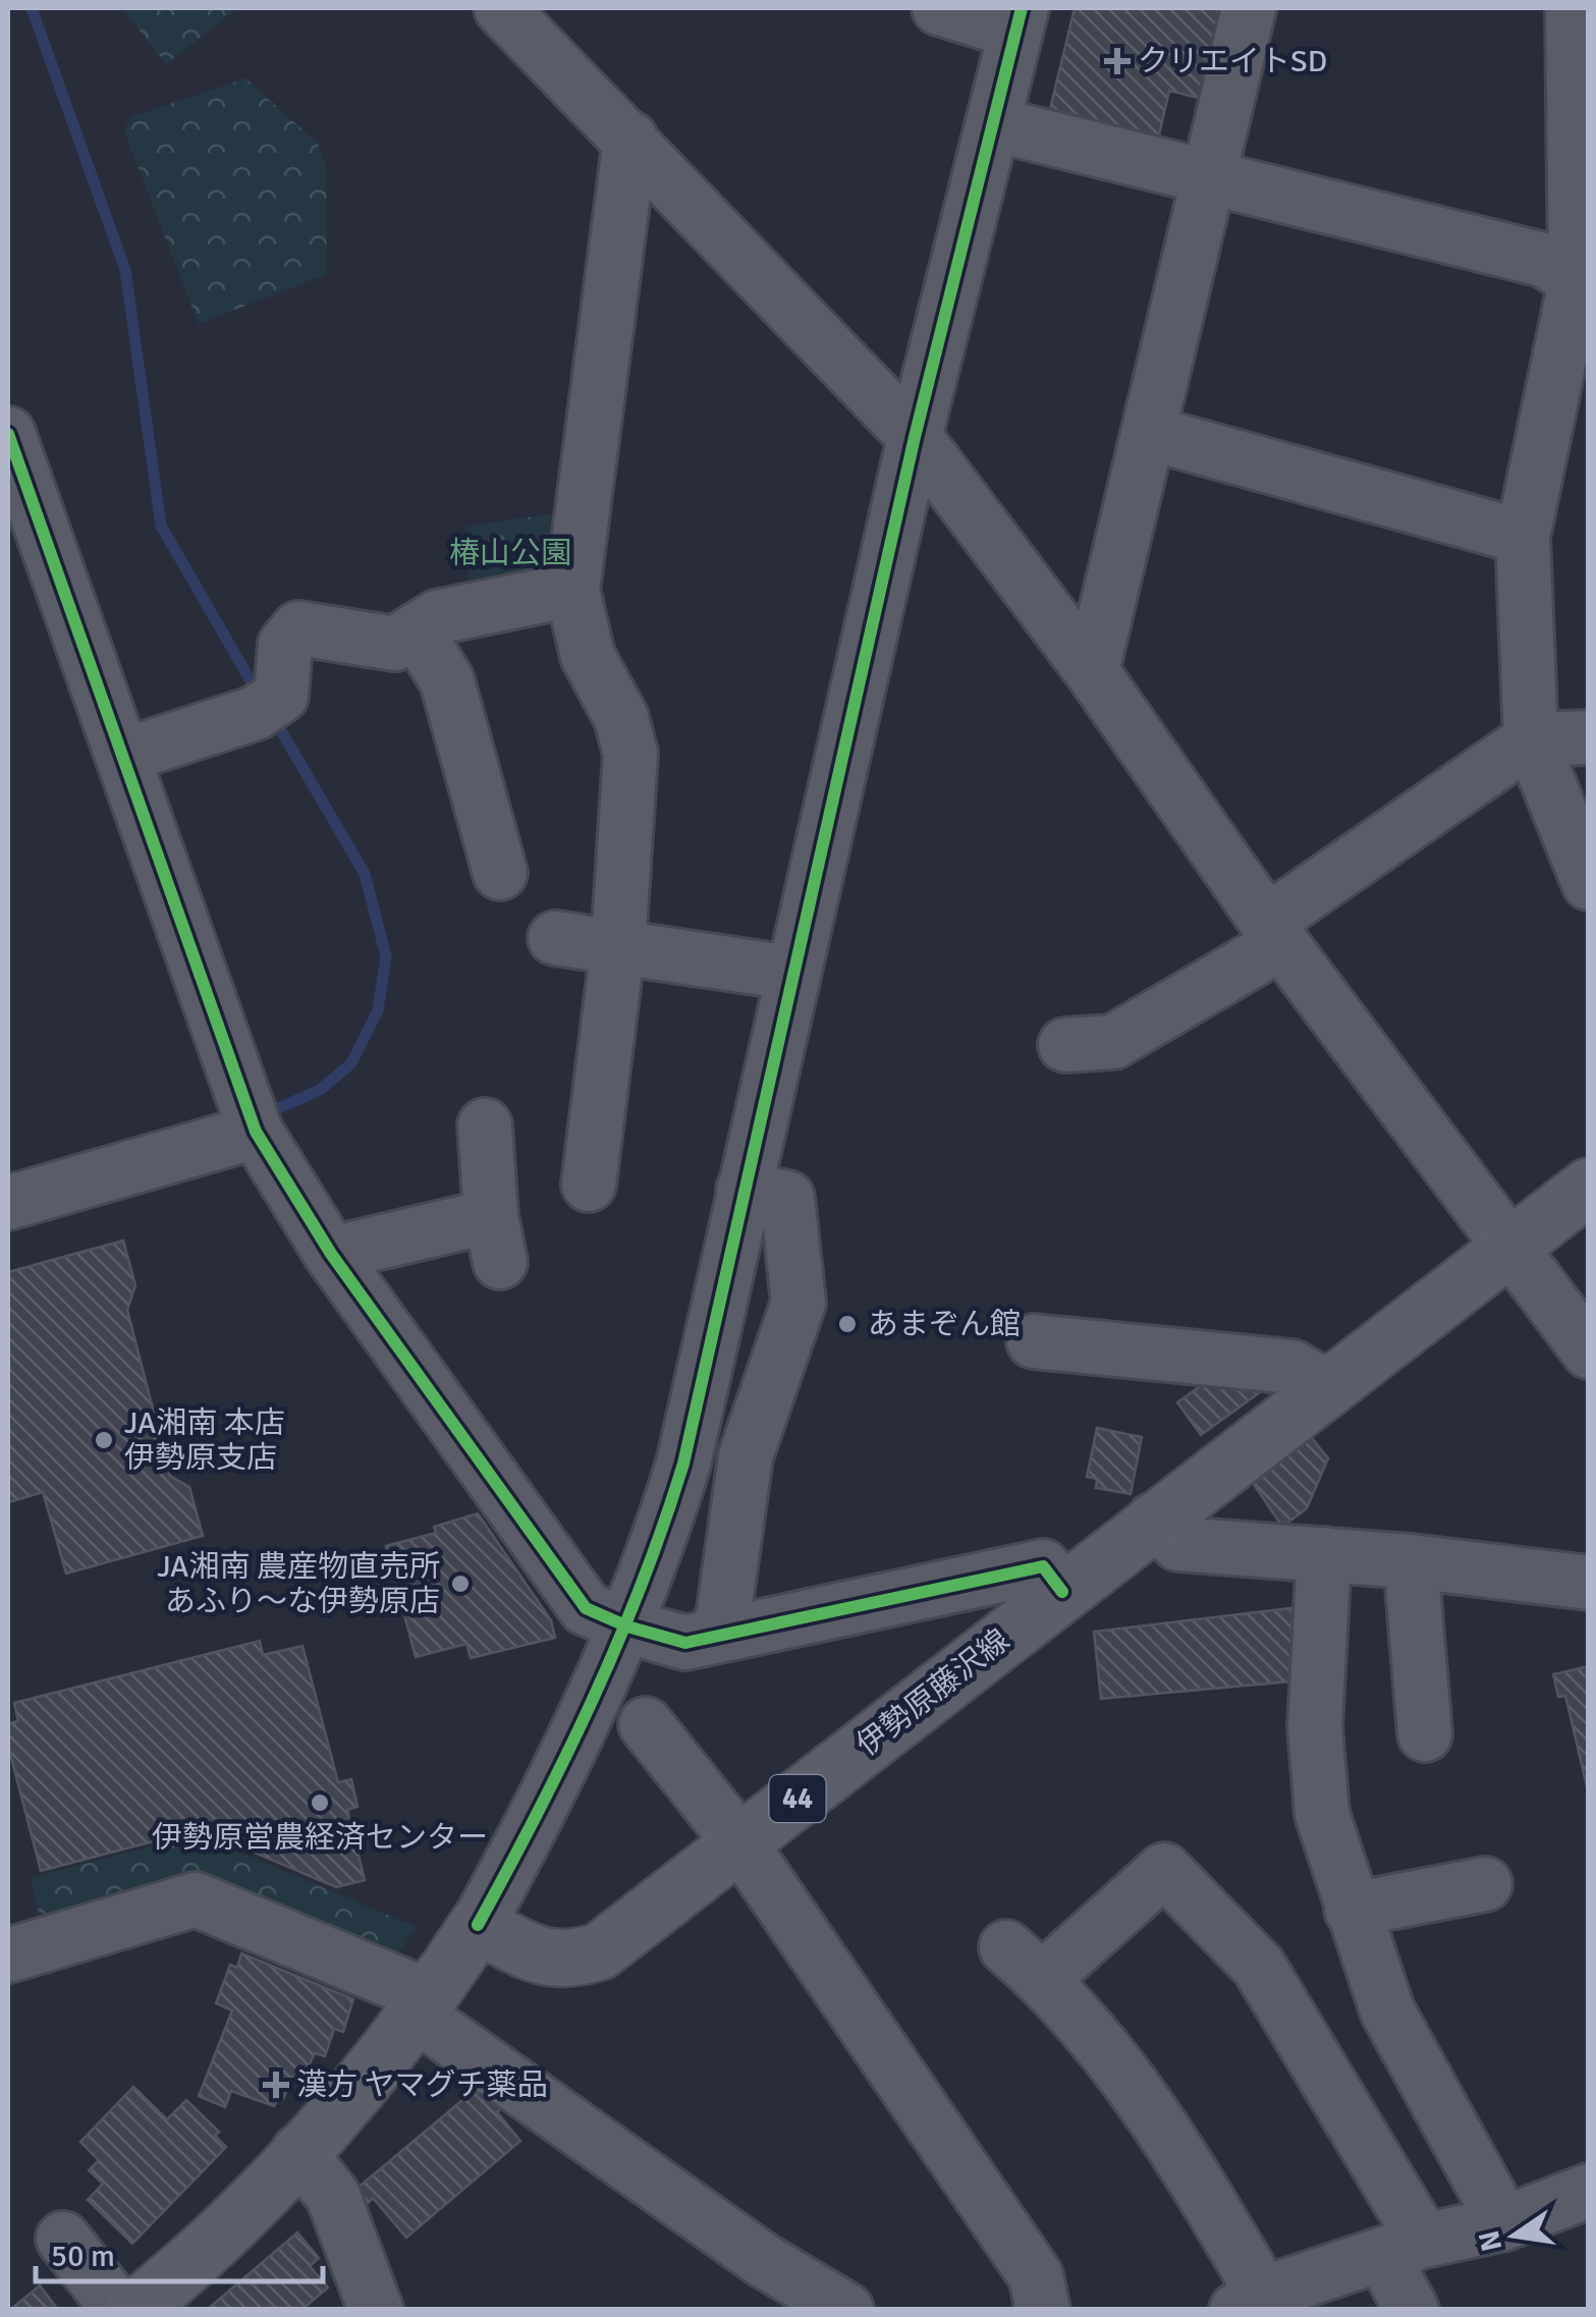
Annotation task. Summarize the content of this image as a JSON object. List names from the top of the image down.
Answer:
{
  "streets": {
    "main road": ["伊勢原藤沢線", "44"]
  },
  "parks": ["椿山公園"],
  "places": {
    "health": ["クリエイトSD", "漢方 ヤマグチ薬品"],
    "other": [
      "あまぞん館",
      "JA湘南 本店 伊勢原支店",
      "JA湘南 農産物直売所 あふり～な伊勢原店",
      "伊勢原営農経済センター"
    ]
  },
  "scale_bar": "50 m",
  "north": "left"
}
